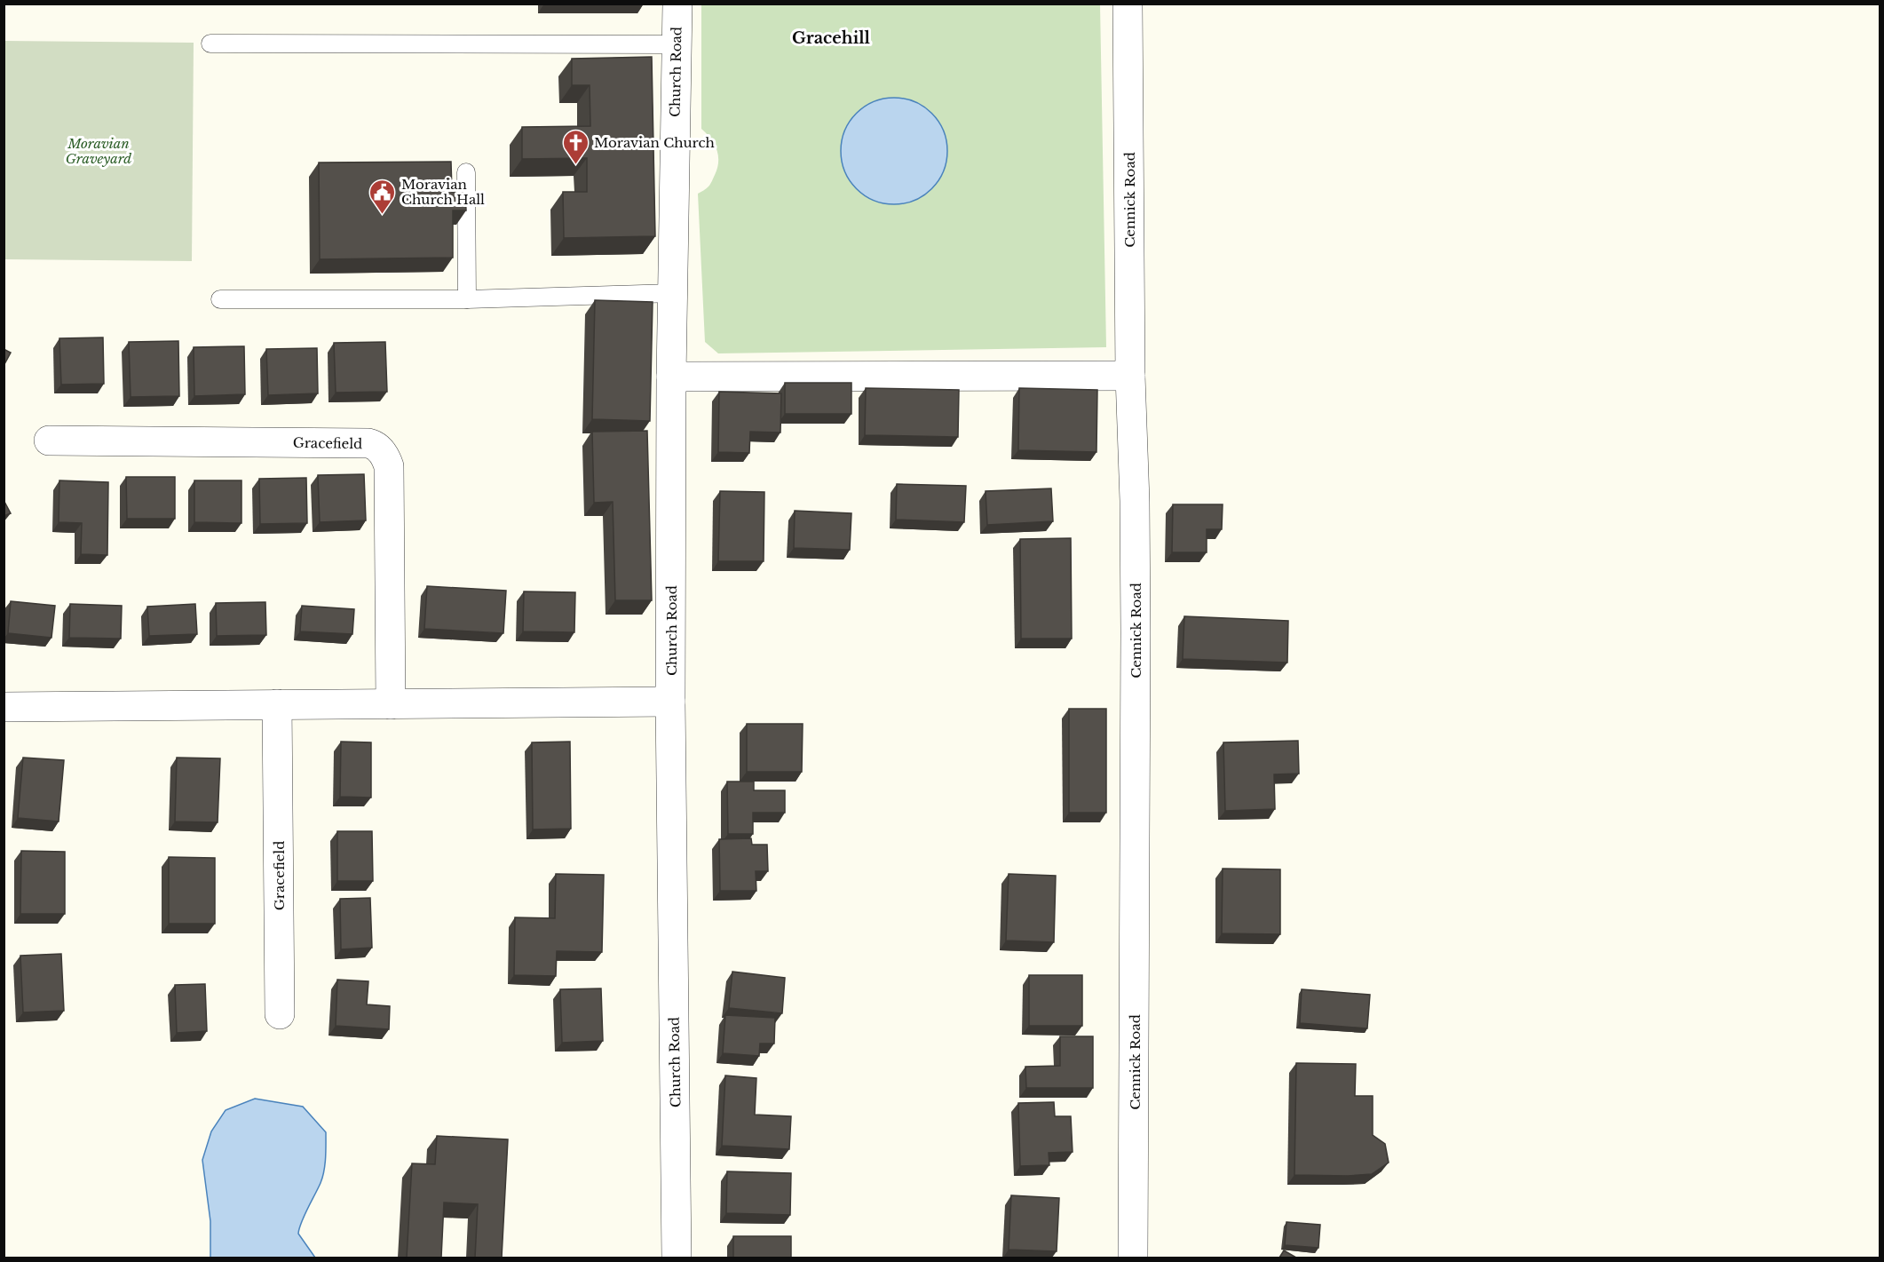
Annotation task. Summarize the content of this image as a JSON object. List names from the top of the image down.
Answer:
{
  "streets": {
    "street": ["Church Road", "Cennick Road", "Gracefield"]
  },
  "districts": ["Gracehill"],
  "parks": ["Moravian Graveyard"],
  "places": {
    "church": ["Moravian Church"],
    "public building": ["Moravian Church Hall"]
  }
}
